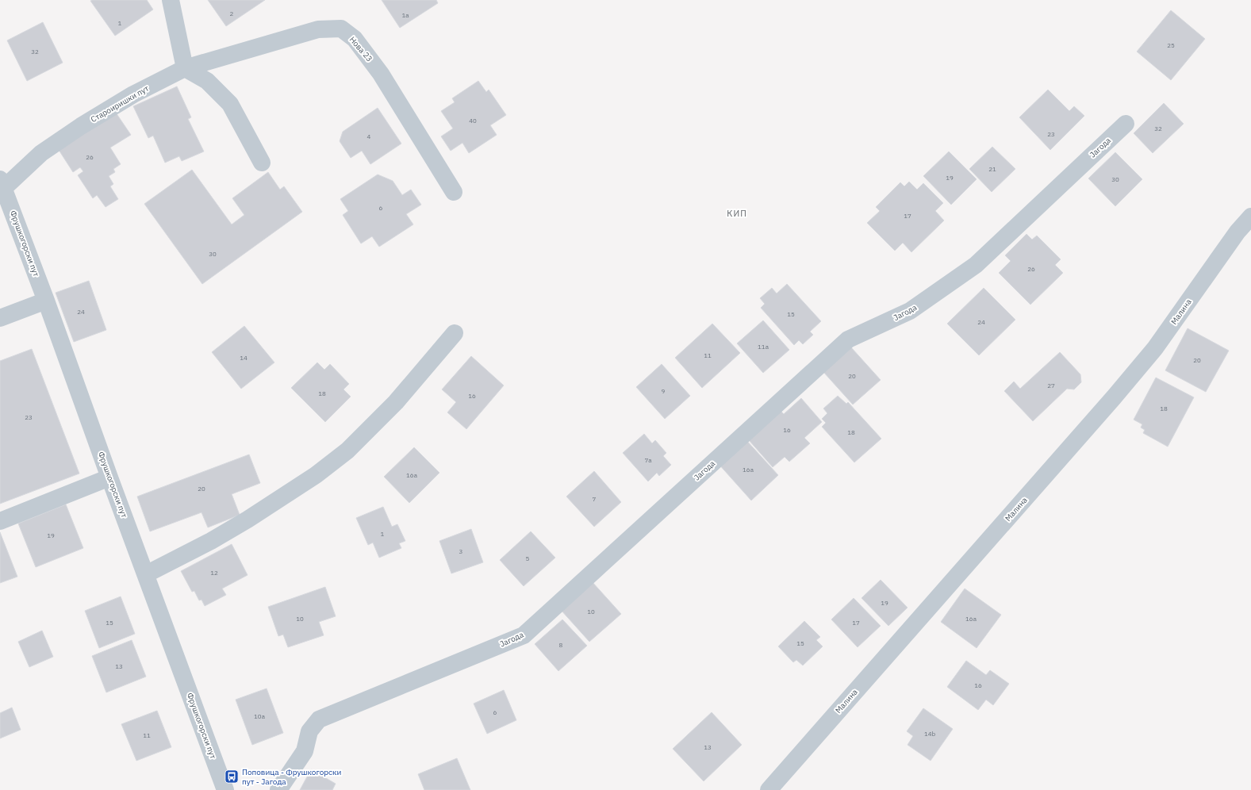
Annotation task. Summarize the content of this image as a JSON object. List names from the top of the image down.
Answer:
{
  "streets": {
    "street": [
      "Нова 23",
      "Староиришки пут",
      "Јагода",
      "Фрушкогорски пут",
      "Малина"
    ]
  },
  "crossings": [
    ["Нова 23", "Староиришки пут"],
    ["Староиришки пут", "Фрушкогорски пут"]
  ],
  "districts": ["КИП"],
  "places": {
    "bus stop": ["Поповица - Фрушкогорски пут - Јагода"]
  },
  "house_numbers": [
    "2",
    "1a",
    "1",
    "25",
    "32",
    "40",
    "32",
    "23",
    "4",
    "26",
    "21",
    "19",
    "30",
    "6",
    "17",
    "30",
    "26",
    "24",
    "15",
    "24",
    "11a",
    "11",
    "14",
    "20",
    "20",
    "27",
    "9",
    "18",
    "16",
    "18",
    "23",
    "16",
    "18",
    "7a",
    "16a",
    "16a",
    "20",
    "7",
    "1",
    "19",
    "3",
    "5",
    "12",
    "19",
    "10",
    "10",
    "16a",
    "15",
    "17",
    "15",
    "8",
    "13",
    "16",
    "6",
    "10a",
    "14b",
    "11",
    "13"
  ]
}
